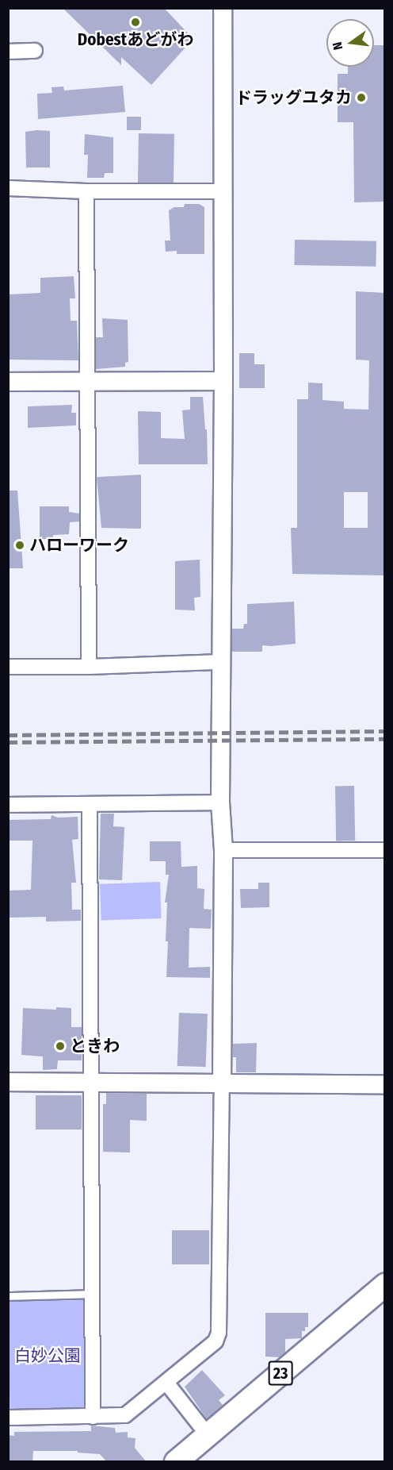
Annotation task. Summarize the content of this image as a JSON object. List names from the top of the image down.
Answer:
{
  "streets": {
    "main road": ["23"]
  },
  "parks": ["白妙公園"],
  "places": [
    "Dobestあどがわ",
    "ドラッグユタカ",
    "ハローワーク",
    "ときわ"
  ],
  "north": "left"
}
